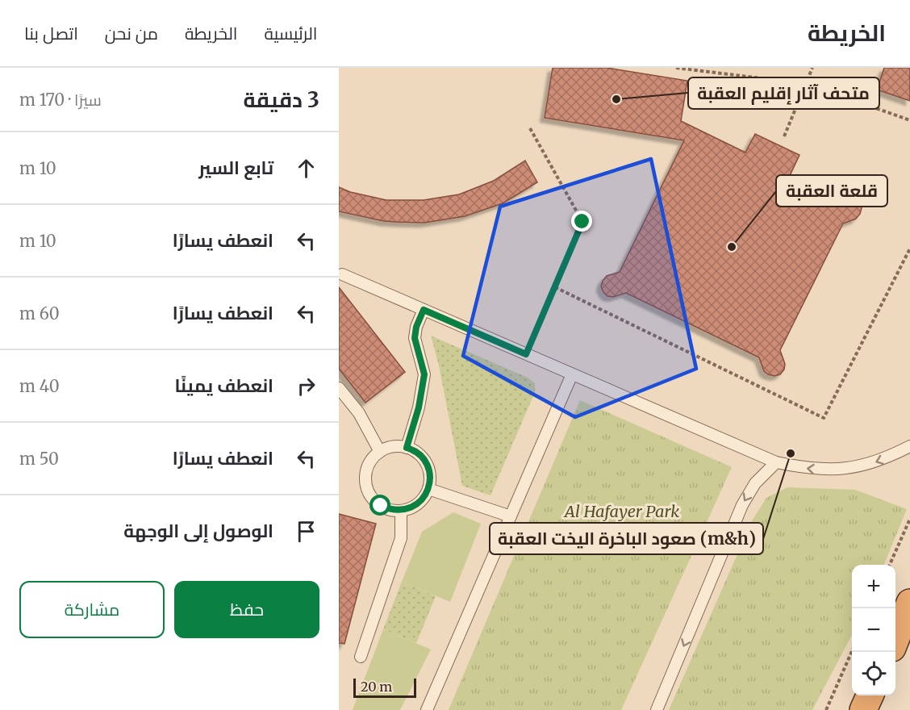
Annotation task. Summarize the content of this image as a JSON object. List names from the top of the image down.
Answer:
{
  "parks": ["Al Hafayer Park"],
  "places": ["متحف آثار إقليم العقبة", "قلعة العقبة", "صعود الباخرة اليخت العقبة (m&h)"],
  "scale_bar": "20 m",
  "page": {
    "header": "الخريطة",
    "nav": [
      "الرئيسية",
      "الخريطة",
      "من نحن",
      "اتصل بنا"
    ],
    "heading": ["3 دقيقة", "سيرًا · 170 m"],
    "list": [
      ["تابع السير", "10 m"],
      ["انعطف يسارًا", "10 m"],
      ["انعطف يسارًا", "60 m"],
      ["انعطف يمينًا", "40 m"],
      ["انعطف يسارًا", "50 m"],
      "الوصول إلى الوجهة"
    ],
    "map_buttons": ["+", "−"],
    "buttons": ["حفظ", "مشاركة"],
    "scale": "20 m"
  }
}
